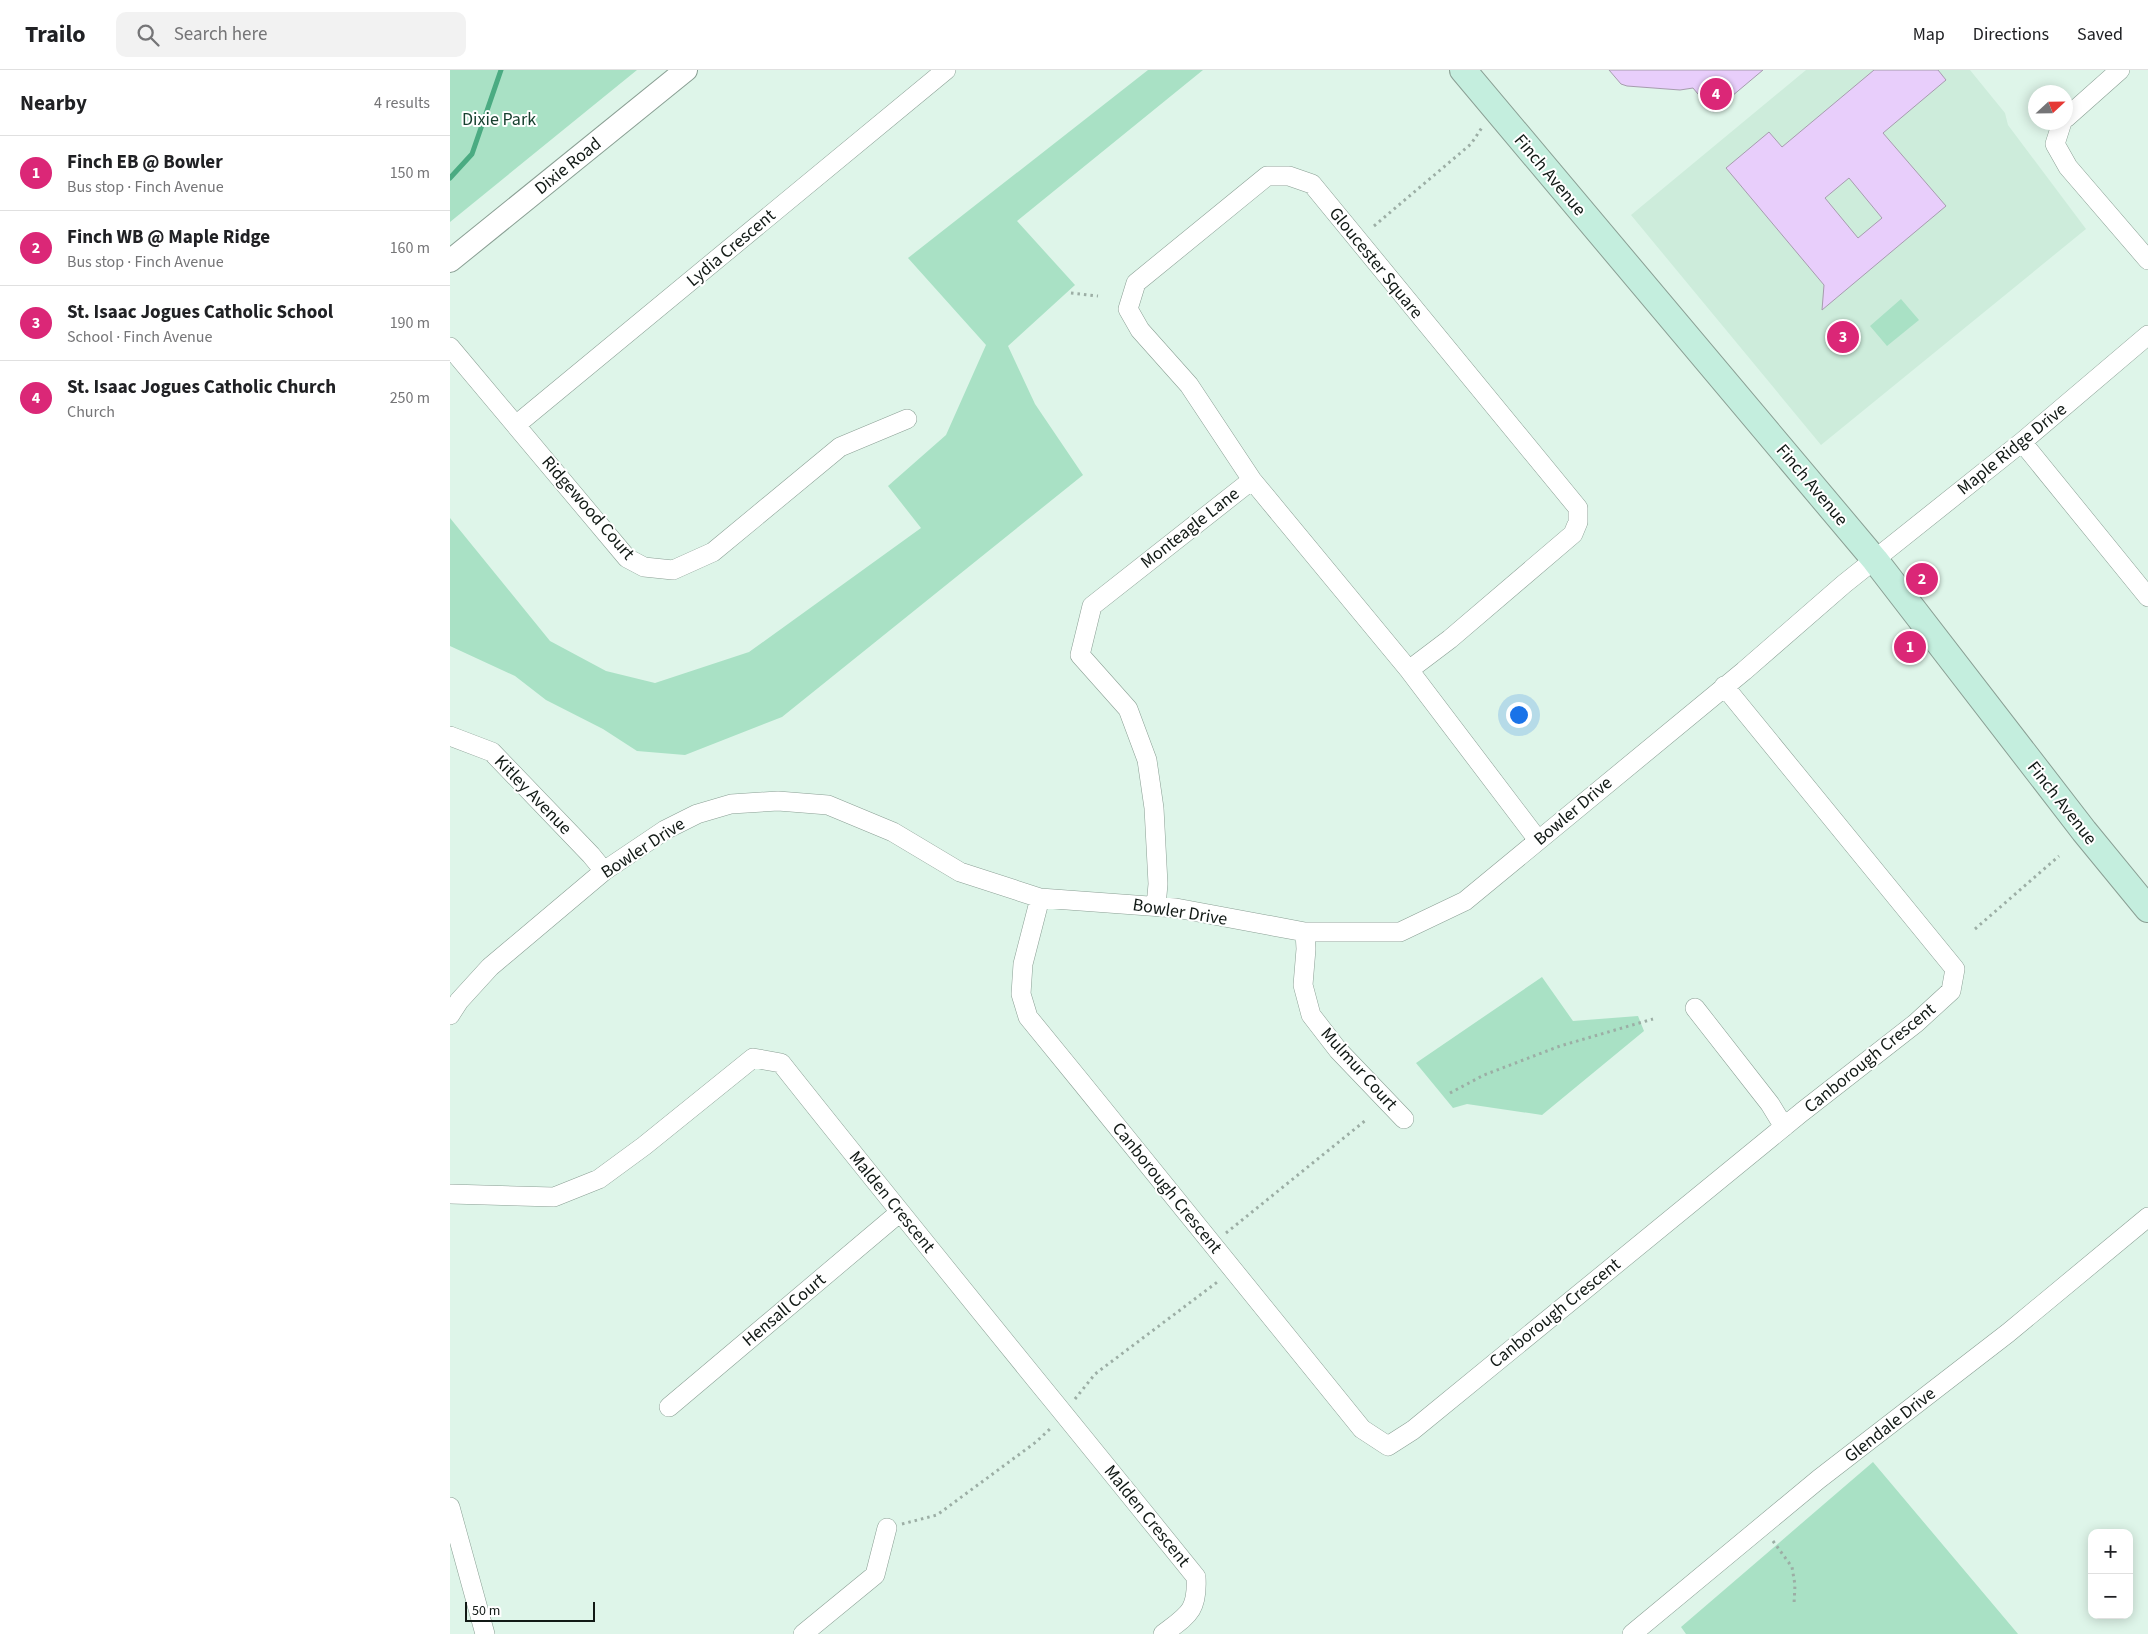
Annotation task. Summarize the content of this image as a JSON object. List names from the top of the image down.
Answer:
{
  "streets": {
    "main road": ["Finch Avenue"],
    "street": [
      "Dixie Road",
      "Lydia Crescent",
      "Gloucester Square",
      "Maple Ridge Drive",
      "Ridgewood Court",
      "Monteagle Lane",
      "Kitley Avenue",
      "Bowler Drive",
      "Canborough Crescent",
      "Mulmur Court",
      "Malden Crescent",
      "Hensall Court",
      "Glendale Drive"
    ]
  },
  "crossings": [
    ["Finch Avenue", "Maple Ridge Drive"],
    ["Finch Avenue", "Bowler Drive"],
    ["Lydia Crescent", "Ridgewood Court"],
    ["Gloucester Square", "Monteagle Lane"],
    ["Maple Ridge Drive", "Bowler Drive"],
    ["Monteagle Lane", "Bowler Drive"],
    ["Kitley Avenue", "Bowler Drive"],
    ["Bowler Drive", "Canborough Crescent"],
    ["Bowler Drive", "Mulmur Court"],
    ["Malden Crescent", "Hensall Court"]
  ],
  "parks": ["Dixie Park"],
  "scale_bar": "50 m",
  "north": "right",
  "page": {
    "header": "Trailo",
    "search": "Search here",
    "nav": ["Map", "Directions", "Saved"],
    "heading": ["Nearby", "4 results"],
    "pins": [
      "4",
      "3",
      "2",
      "1"
    ],
    "list": [
      {
        "mark": "1",
        "name": "Finch EB @ Bowler",
        "note": "Bus stop · Finch Avenue",
        "value": "150 m"
      },
      {
        "mark": "2",
        "name": "Finch WB @ Maple Ridge",
        "note": "Bus stop · Finch Avenue",
        "value": "160 m"
      },
      {
        "mark": "3",
        "name": "St. Isaac Jogues Catholic School",
        "note": "School · Finch Avenue",
        "value": "190 m"
      },
      {
        "mark": "4",
        "name": "St. Isaac Jogues Catholic Church",
        "note": "Church",
        "value": "250 m"
      }
    ],
    "map_buttons": ["+", "−"],
    "scale": "50 m"
  }
}
